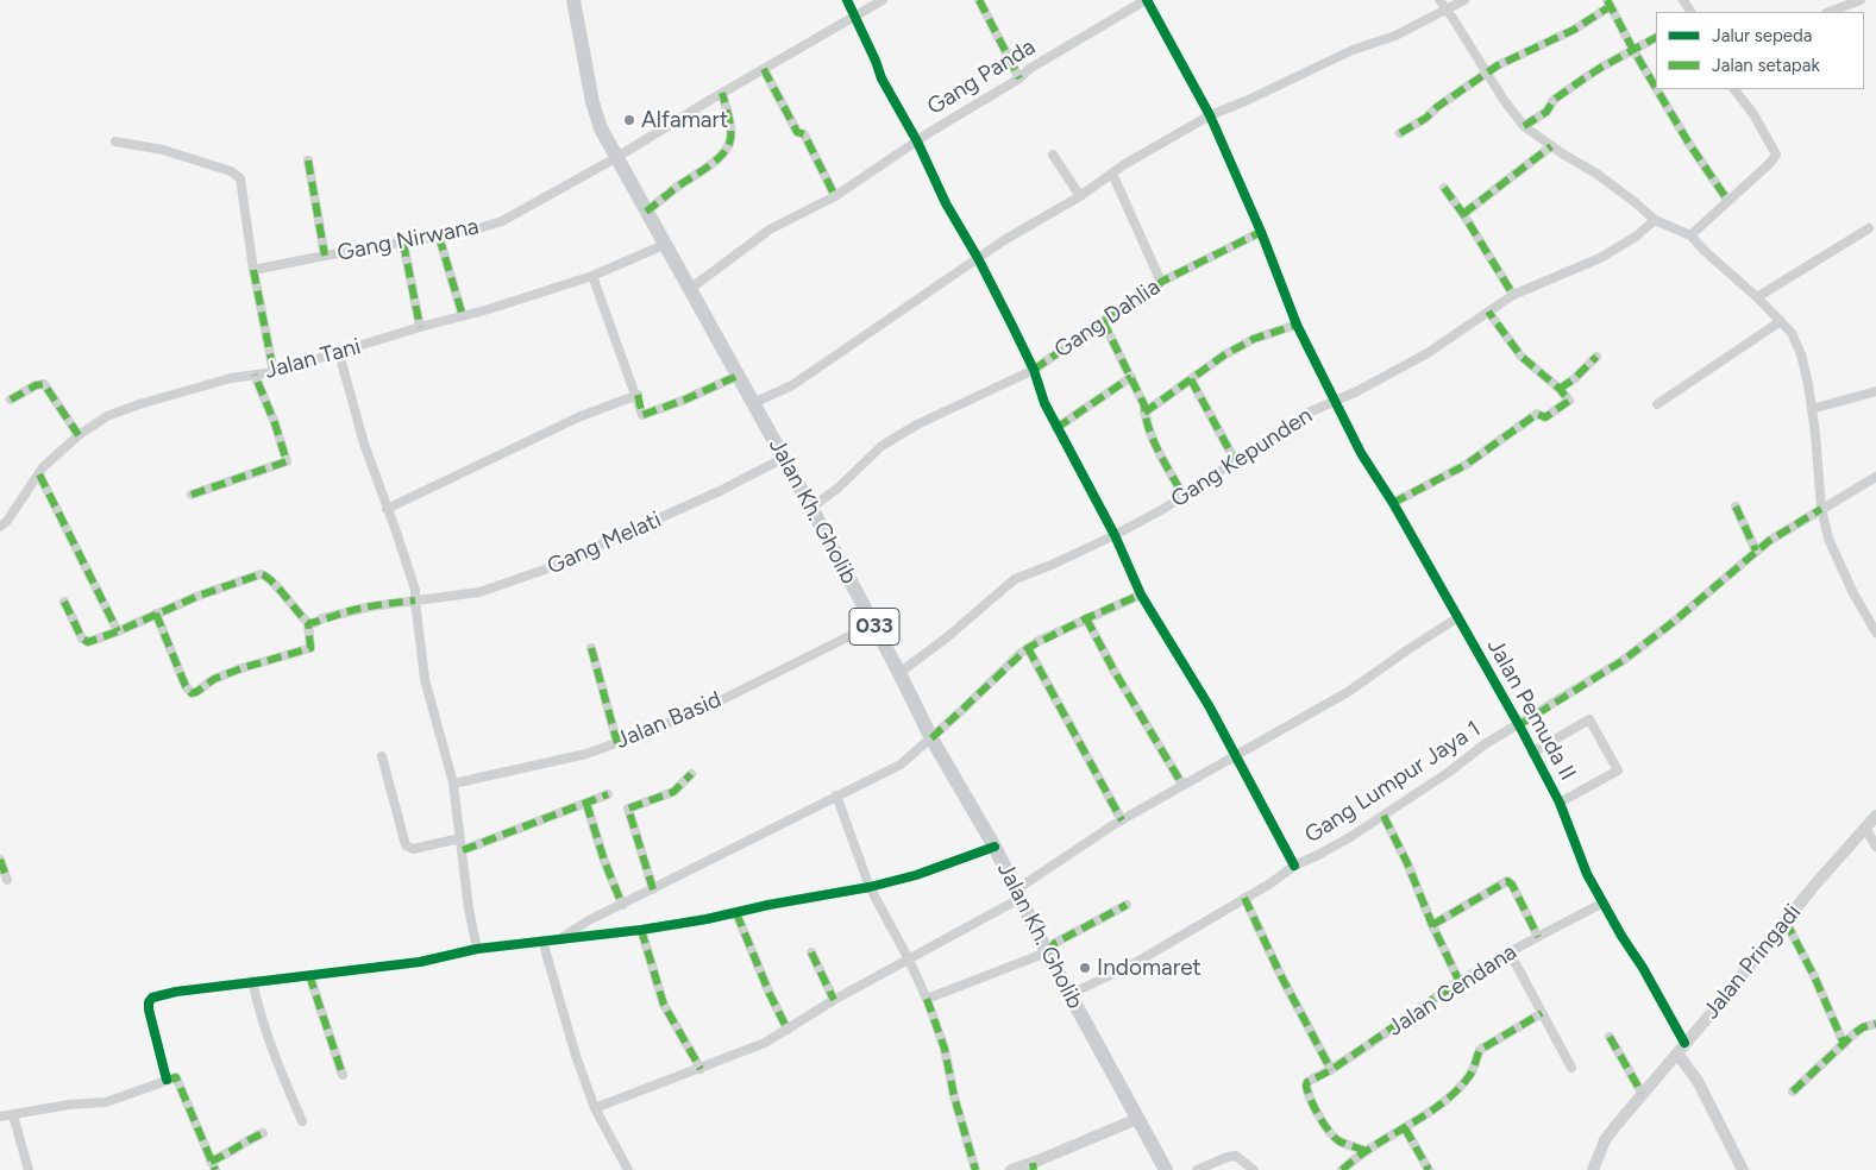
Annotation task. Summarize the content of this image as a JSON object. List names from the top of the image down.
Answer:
{
  "streets": {
    "main road": ["Jalan Kh. Gholib", "033"],
    "street": [
      "Gang Panda",
      "Gang Nirwana",
      "Gang Dahlia",
      "Jalan Tani",
      "Gang Kepunden",
      "Gang Melati",
      "Jalan Pemuda II",
      "Jalan Basid",
      "Gang Lumpur Jaya 1",
      "Jalan Pringadi",
      "Jalan Cendana"
    ]
  },
  "crossings": [
    ["Gang Panda", "Jalan Kh. Gholib"],
    ["Gang Panda", "Jalan Pemuda II"],
    ["Gang Nirwana", "Jalan Kh. Gholib"],
    ["Gang Dahlia", "Jalan Kh. Gholib"],
    ["Gang Dahlia", "Jalan Pemuda II"],
    ["Jalan Tani", "Jalan Kh. Gholib"],
    ["Gang Kepunden", "Jalan Kh. Gholib"],
    ["Gang Kepunden", "Jalan Pemuda II"],
    ["Jalan Kh. Gholib", "Gang Melati"],
    ["Jalan Kh. Gholib", "Jalan Basid"],
    ["Jalan Kh. Gholib", "Gang Lumpur Jaya 1"],
    ["Jalan Pemuda II", "Gang Lumpur Jaya 1"],
    ["Jalan Pemuda II", "Jalan Pringadi"],
    ["Jalan Pemuda II", "Jalan Cendana"]
  ],
  "places": ["Alfamart", "Indomaret"],
  "legend": ["Jalur sepeda", "Jalan setapak"]
}
